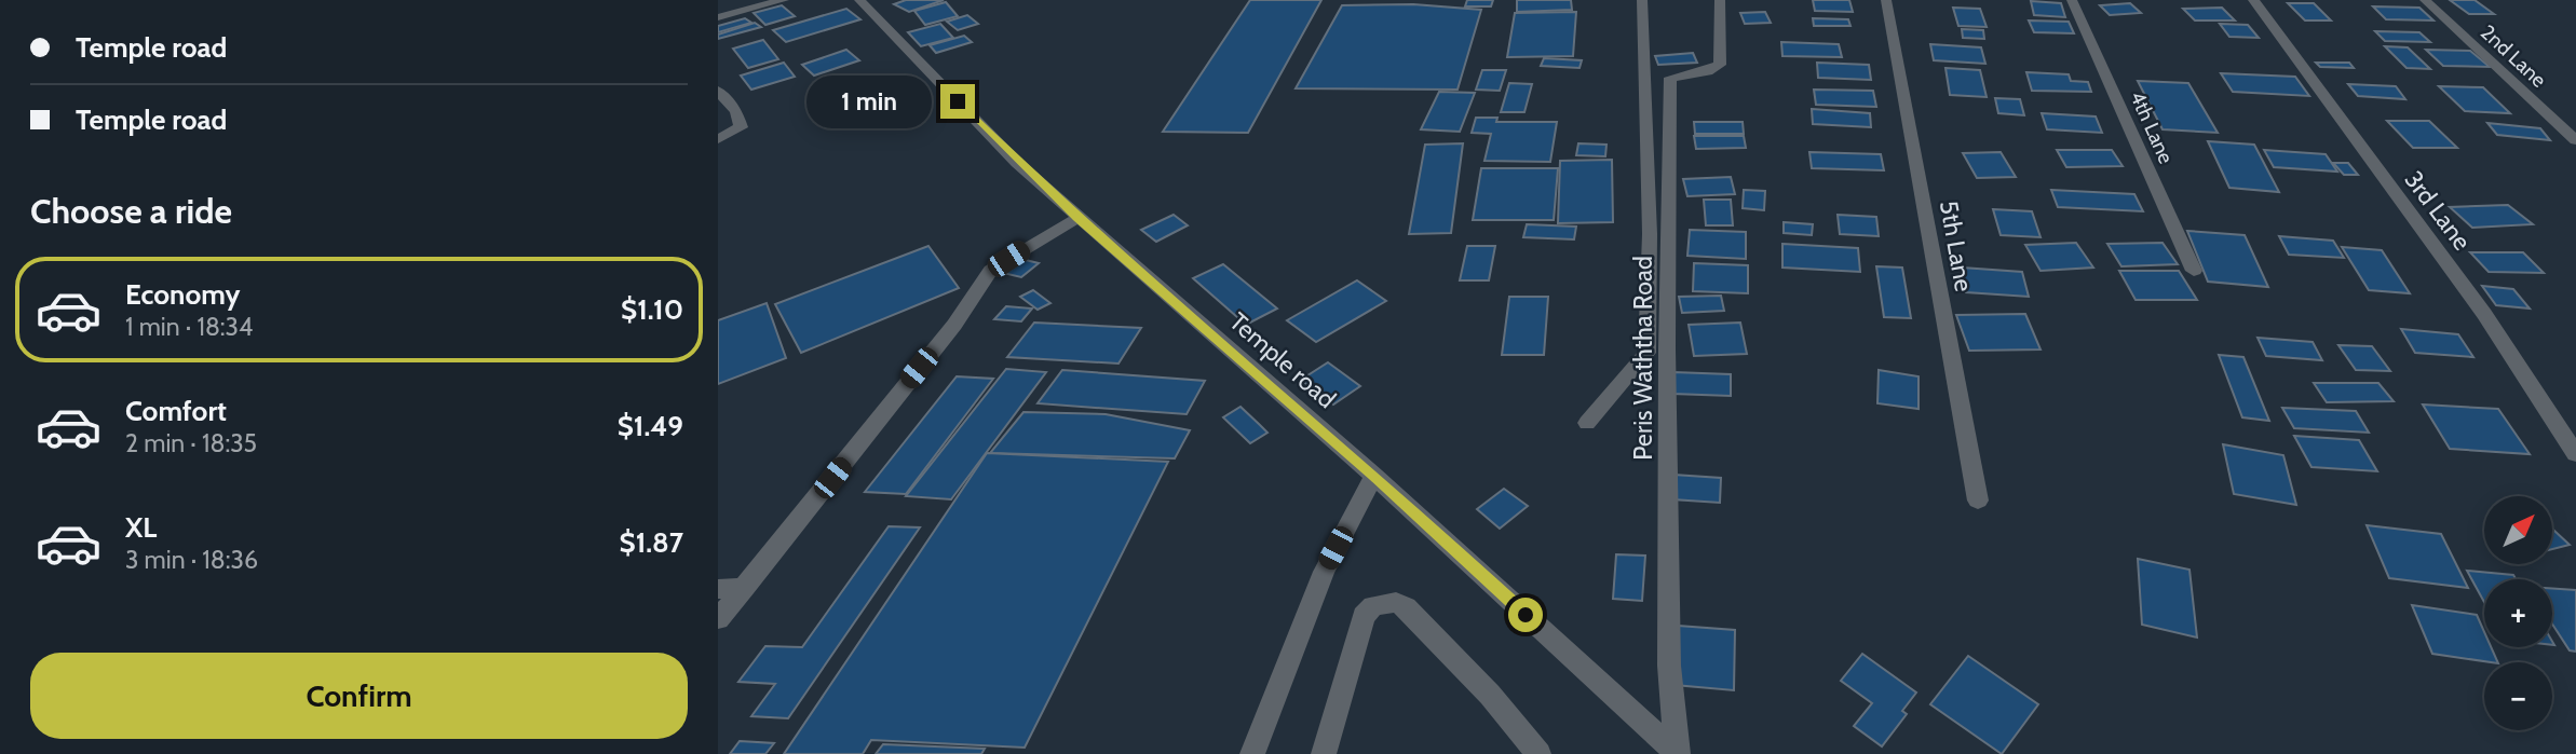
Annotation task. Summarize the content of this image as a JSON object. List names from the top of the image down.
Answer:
{
  "streets": {
    "street": [
      "2nd Lane",
      "4th Lane",
      "3rd Lane",
      "5th Lane",
      "Peris Waththa Road",
      "Temple road"
    ]
  },
  "crossings": [
    ["Peris Waththa Road", "Temple road"]
  ],
  "north": "top right",
  "page": {
    "banner": ["Temple road", "Temple road"],
    "bubble": "1 min",
    "heading": "Choose a ride",
    "list": [
      {
        "name": "Economy",
        "note": "1 min · 18:34",
        "value": "$1.10"
      },
      {
        "name": "Comfort",
        "note": "2 min · 18:35",
        "value": "$1.49"
      },
      {
        "name": "XL",
        "note": "3 min · 18:36",
        "value": "$1.87"
      }
    ],
    "map_buttons": ["+", "−"],
    "buttons": "Confirm"
  }
}
